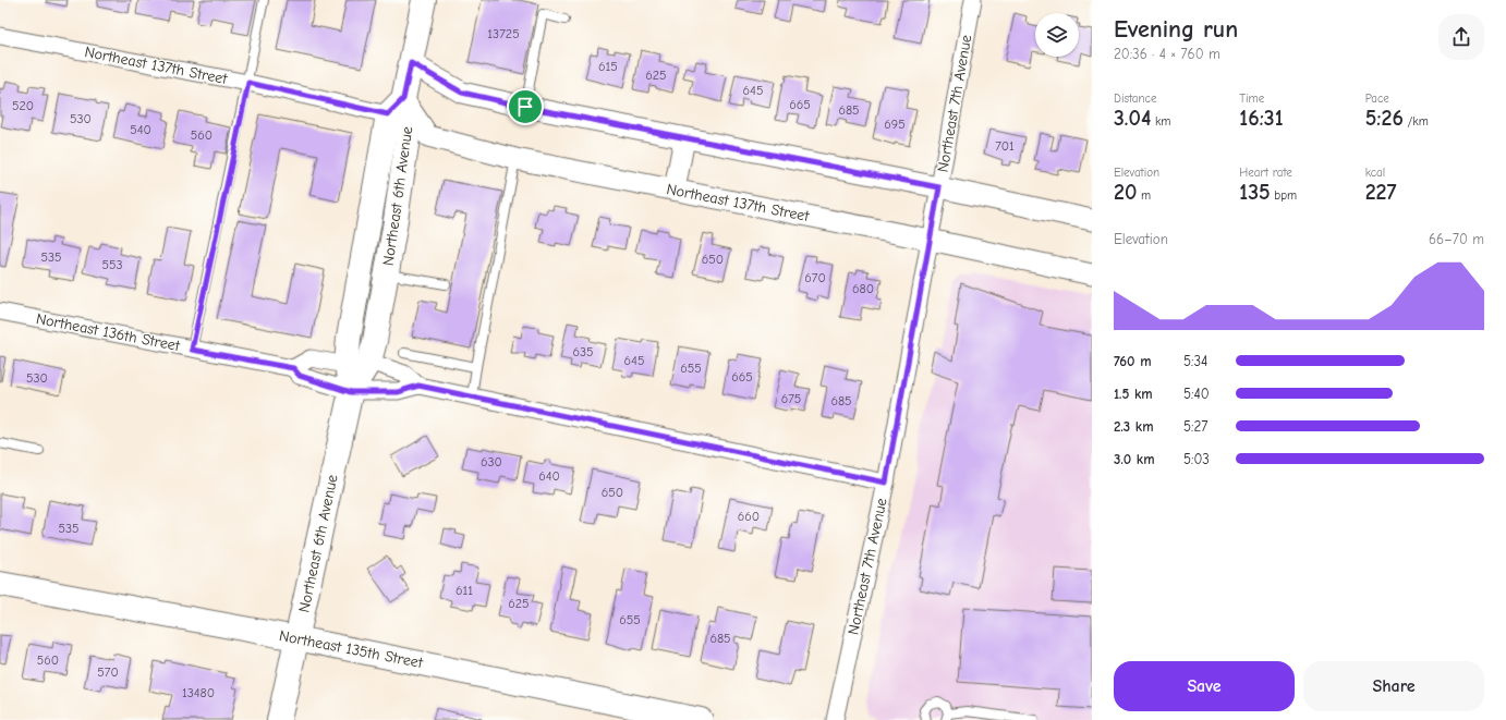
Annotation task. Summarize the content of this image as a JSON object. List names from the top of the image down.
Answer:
{
  "streets": {
    "main road": ["Northeast 6th Avenue", "Northeast 135th Street"],
    "street": ["Northeast 137th Street", "Northeast 7th Avenue", "Northeast 136th Street"]
  },
  "crossings": [
    ["Northeast 137th Street", "Northeast 7th Avenue"],
    ["Northeast 137th Street", "Northeast 6th Avenue"],
    ["Northeast 7th Avenue", "Northeast 136th Street"],
    ["Northeast 6th Avenue", "Northeast 136th Street"],
    ["Northeast 6th Avenue", "Northeast 135th Street"]
  ],
  "house_numbers": [
    "13725",
    "615",
    "625",
    "645",
    "665",
    "520",
    "685",
    "530",
    "695",
    "540",
    "560",
    "701",
    "535",
    "650",
    "553",
    "670",
    "680",
    "635",
    "645",
    "655",
    "665",
    "530",
    "675",
    "685",
    "630",
    "640",
    "650",
    "660",
    "535",
    "611",
    "625",
    "655",
    "685",
    "560",
    "570",
    "13480"
  ],
  "page": {
    "heading": ["Evening run", "20:36 · 4 × 760 m"],
    "stats": [
      ["Distance", "3.04 km"],
      ["Time", "16:31"],
      ["Pace", "5:26 /km"],
      ["Elevation", "20 m"],
      ["Heart rate", "135 bpm"],
      ["kcal", "227"]
    ],
    "chart": ["Elevation", "66–70 m"],
    "list": [
      {
        "name": "760 m",
        "note": "5:34"
      },
      {
        "name": "1.5 km",
        "note": "5:40"
      },
      {
        "name": "2.3 km",
        "note": "5:27"
      },
      {
        "name": "3.0 km",
        "note": "5:03"
      }
    ],
    "buttons": ["Save", "Share"]
  }
}
